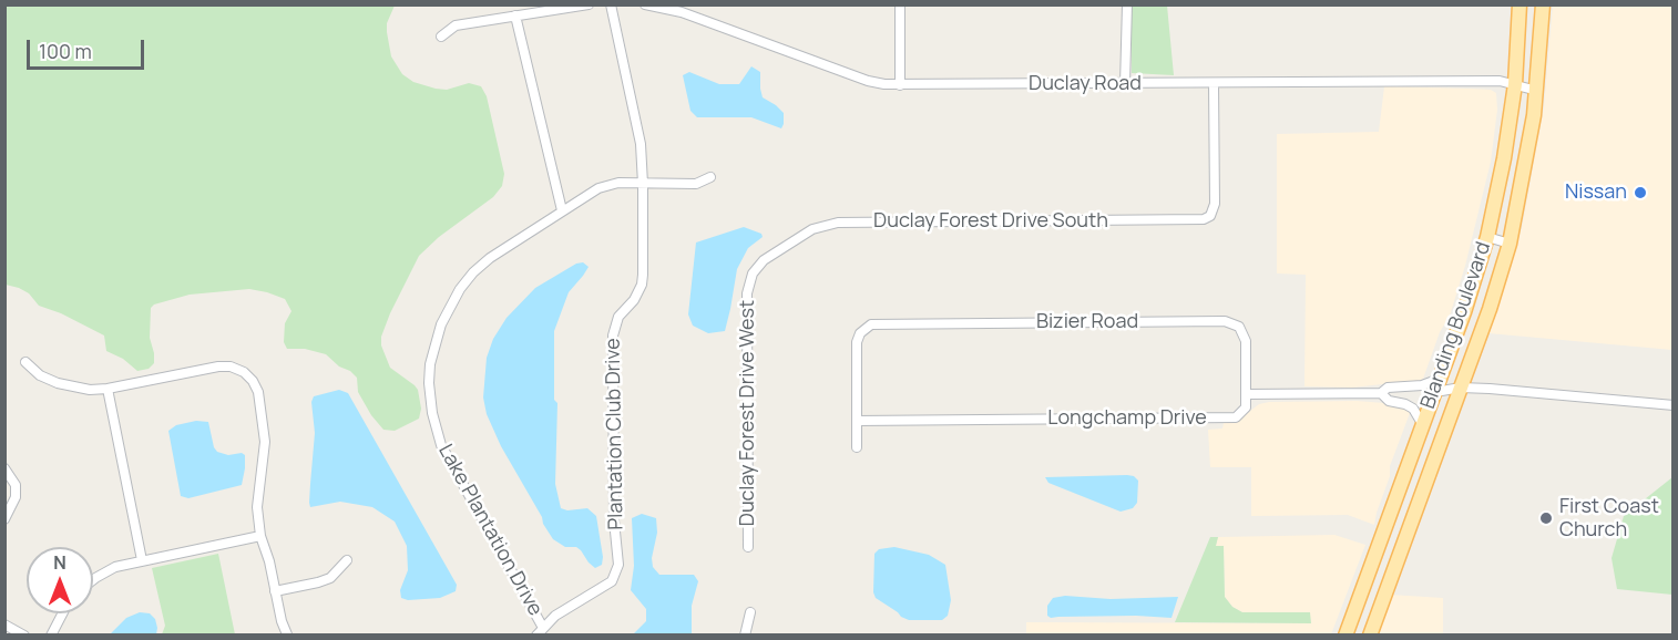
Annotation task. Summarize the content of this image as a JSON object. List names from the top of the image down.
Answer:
{
  "streets": {
    "main road": ["Blanding Boulevard"],
    "street": [
      "Duclay Road",
      "Duclay Forest Drive South",
      "Bizier Road",
      "Duclay Forest Drive West",
      "Longchamp Drive",
      "Plantation Club Drive",
      "Lake Plantation Drive"
    ]
  },
  "crossings": [
    ["Duclay Road", "Duclay Forest Drive South"],
    ["Duclay Road", "Blanding Boulevard"],
    ["Duclay Forest Drive South", "Duclay Forest Drive West"],
    ["Bizier Road", "Longchamp Drive"],
    ["Plantation Club Drive", "Lake Plantation Drive"]
  ],
  "places": ["Nissan", "First Coast Church"],
  "scale_bar": "100 m",
  "north": "top"
}
